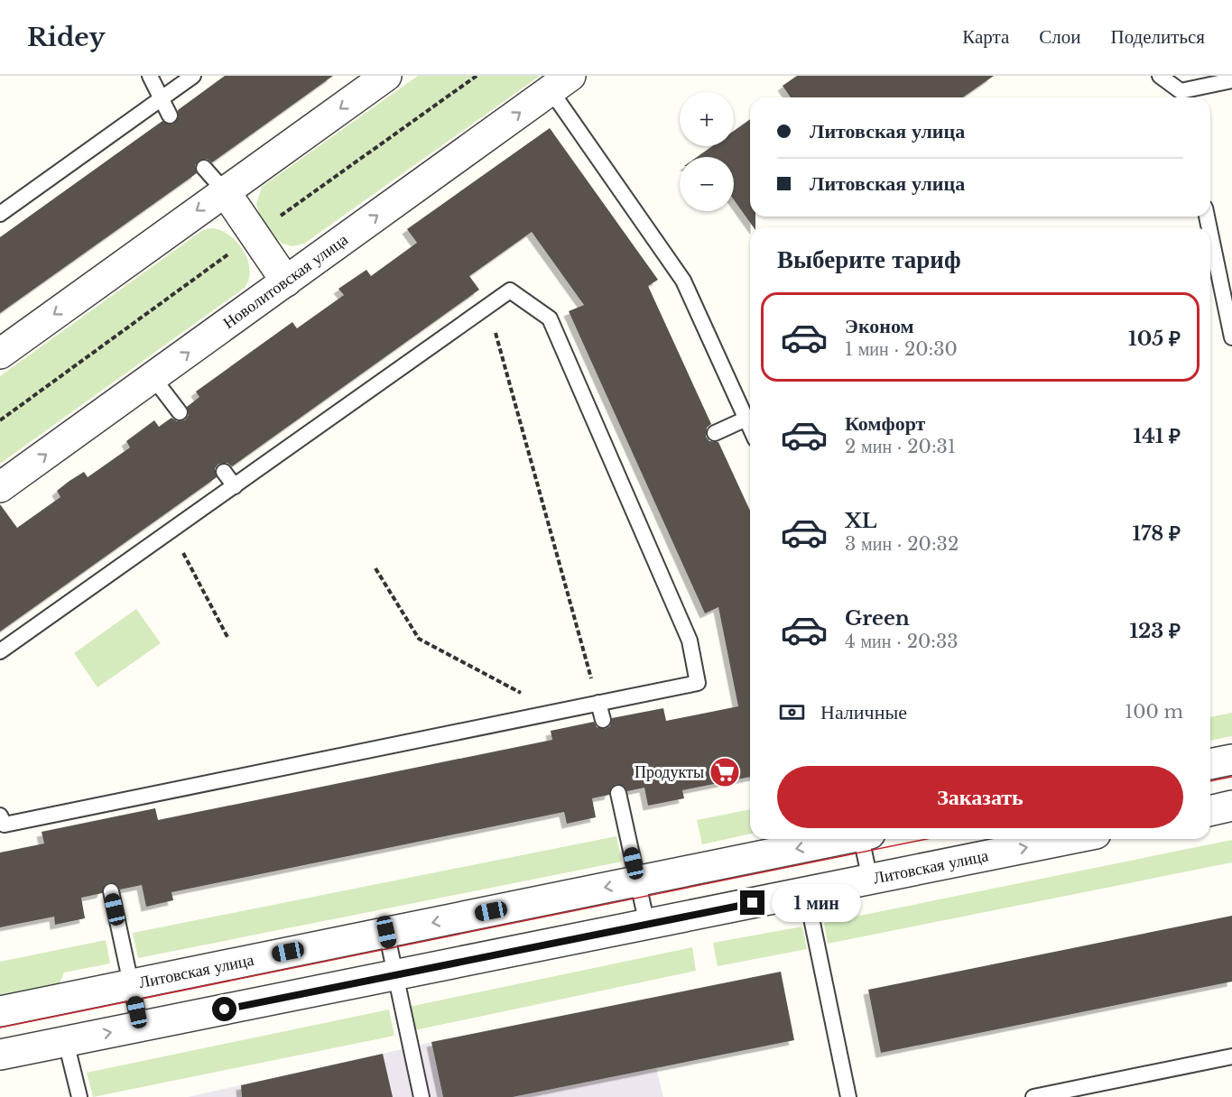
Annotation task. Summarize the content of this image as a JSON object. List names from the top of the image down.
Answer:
{
  "streets": {
    "street": ["Новолитовская улица", "Литовская улица"]
  },
  "places": {
    "supermarket": ["Продукты"]
  },
  "page": {
    "header": "Ridey",
    "nav": ["Карта", "Слои", "Поделиться"],
    "map_buttons": ["+", "−"],
    "banner": ["Литовская улица", "Литовская улица"],
    "heading": "Выберите тариф",
    "list": [
      {
        "name": "Эконом",
        "note": "1 мин · 20:30",
        "value": "105 ₽"
      },
      {
        "name": "Комфорт",
        "note": "2 мин · 20:31",
        "value": "141 ₽"
      },
      {
        "name": "XL",
        "note": "3 мин · 20:32",
        "value": "178 ₽"
      },
      {
        "name": "Green",
        "note": "4 мин · 20:33",
        "value": "123 ₽"
      }
    ],
    "pay": ["Наличные", "100 m"],
    "buttons": "Заказать",
    "bubble": "1 мин"
  }
}
